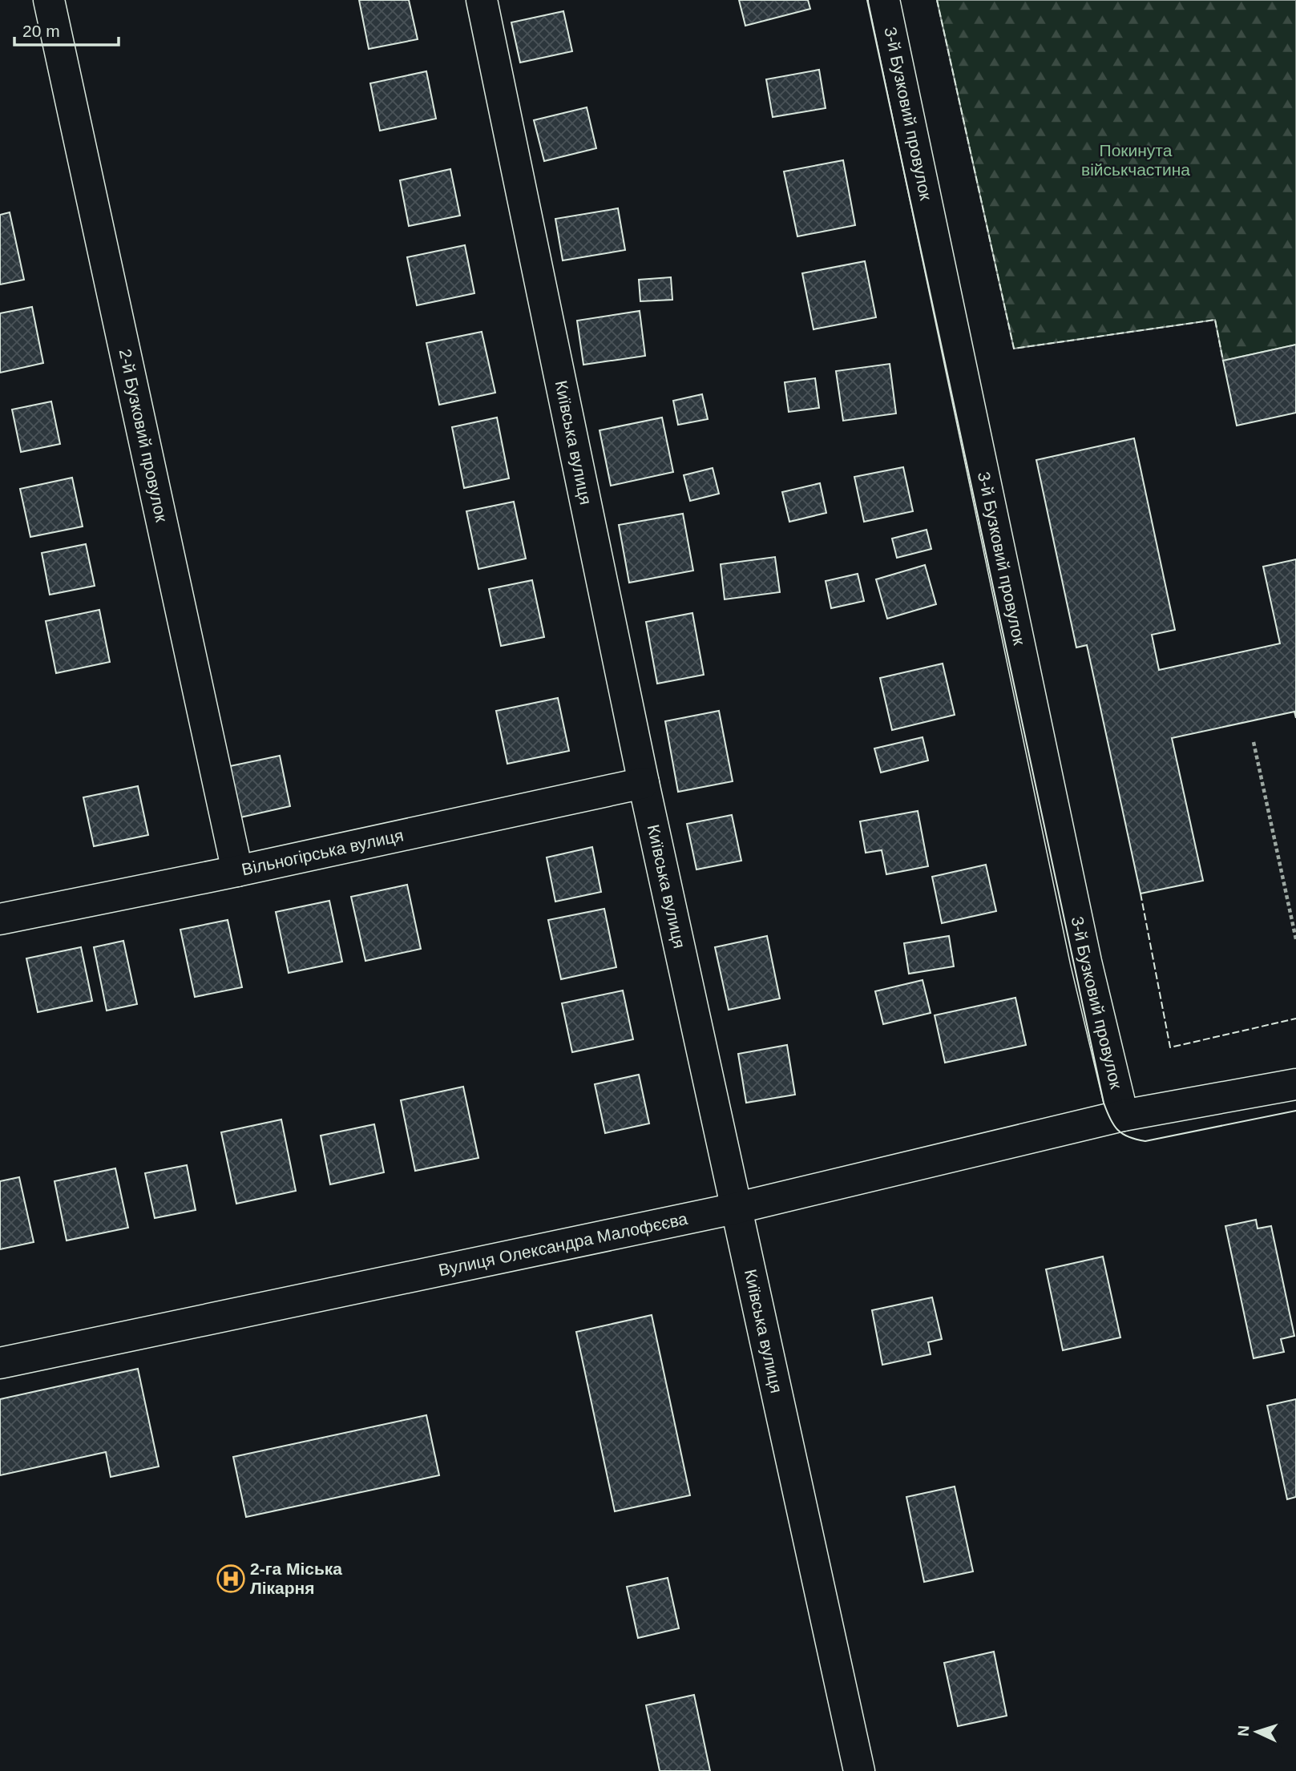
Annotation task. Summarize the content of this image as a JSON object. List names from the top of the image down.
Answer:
{
  "streets": {
    "street": [
      "3-й Бузковий провулок",
      "2-й Бузковий провулок",
      "Київська вулиця",
      "Вільногірська вулиця",
      "Вулиця Олександра Малофєєва"
    ]
  },
  "crossings": [
    ["3-й Бузковий провулок", "Вулиця Олександра Малофєєва"],
    ["2-й Бузковий провулок", "Вільногірська вулиця"],
    ["Київська вулиця", "Вільногірська вулиця"],
    ["Київська вулиця", "Вулиця Олександра Малофєєва"]
  ],
  "parks": ["Покинута військчастина"],
  "places": {
    "hospital": ["2-га Міська Лікарня"]
  },
  "scale_bar": "20 m",
  "north": "left"
}
